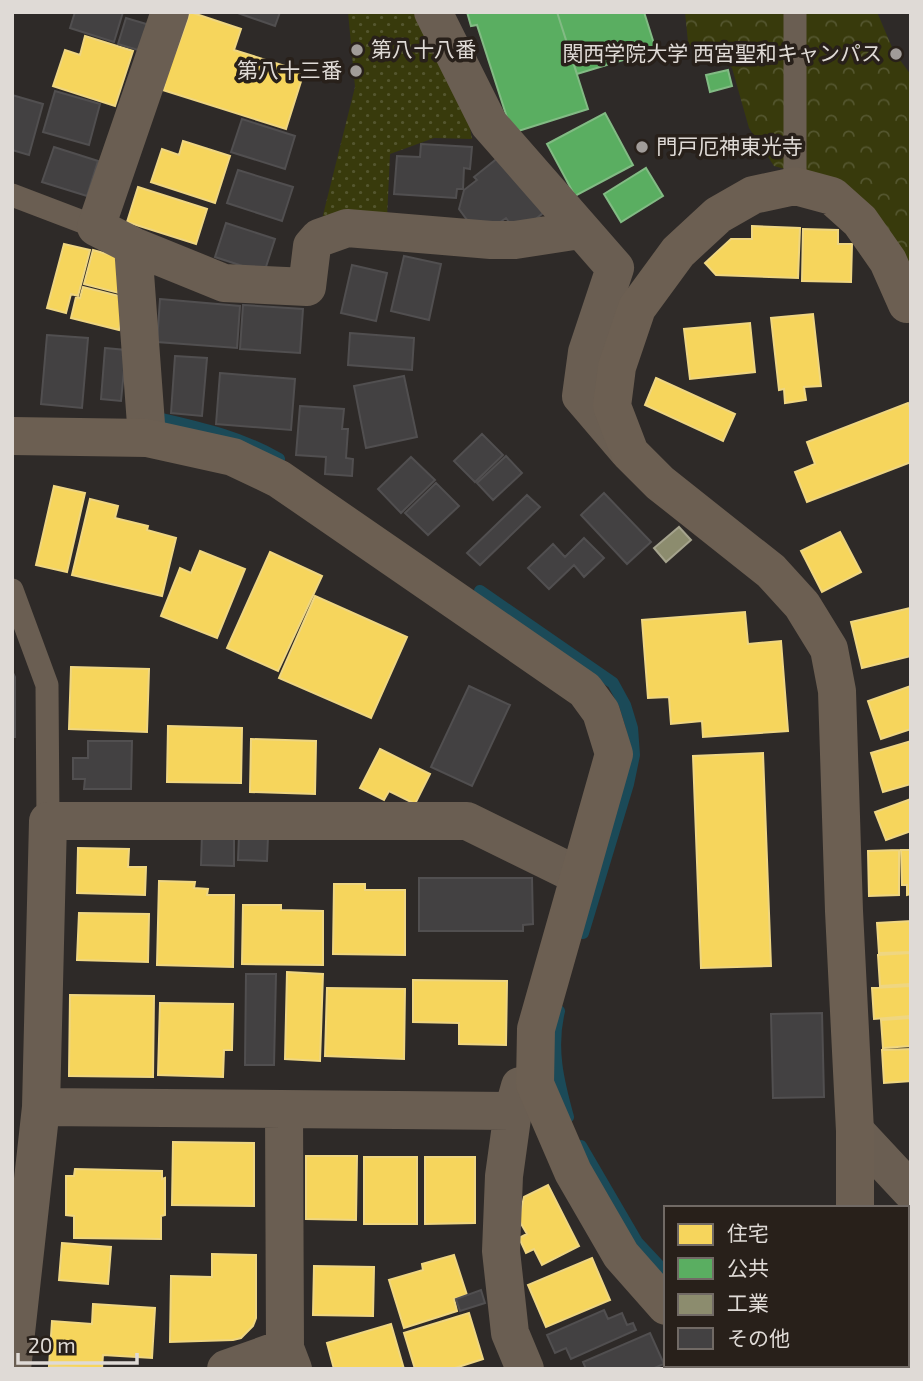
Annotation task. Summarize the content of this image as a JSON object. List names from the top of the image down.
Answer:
{
  "places": [
    "第八十八番",
    "関西学院大学 西宮聖和キャンパス",
    "第八十三番",
    "門戸厄神東光寺"
  ],
  "legend": [
    "住宅",
    "公共",
    "工業",
    "その他"
  ],
  "scale_bar": "20 m"
}
